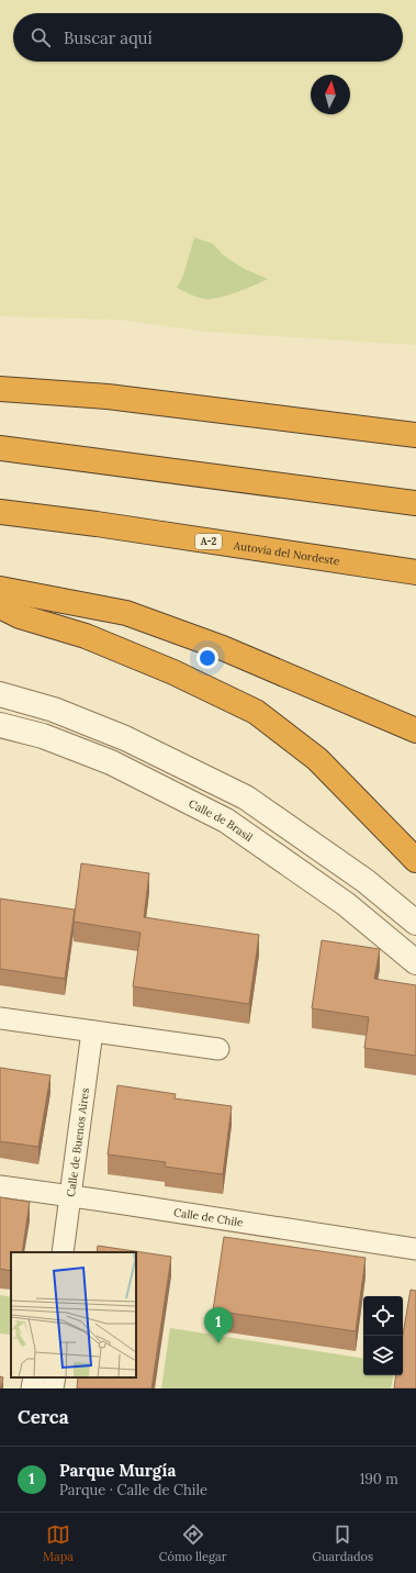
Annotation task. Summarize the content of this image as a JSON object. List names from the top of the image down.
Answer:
{
  "streets": {
    "highway": ["A-2", "Autovía del Nordeste"],
    "street": ["Calle de Brasil", "Calle de Buenos Aires", "Calle de Chile"]
  },
  "crossings": [
    ["Calle de Buenos Aires", "Calle de Chile"]
  ],
  "north": "top",
  "page": {
    "search": "Buscar aquí",
    "pins": "1",
    "heading": "Cerca",
    "list": [
      {
        "mark": "1",
        "name": "Parque Murgía",
        "note": "Parque · Calle de Chile",
        "value": "190 m"
      }
    ],
    "nav": ["Mapa", "Cómo llegar", "Guardados"]
  }
}
